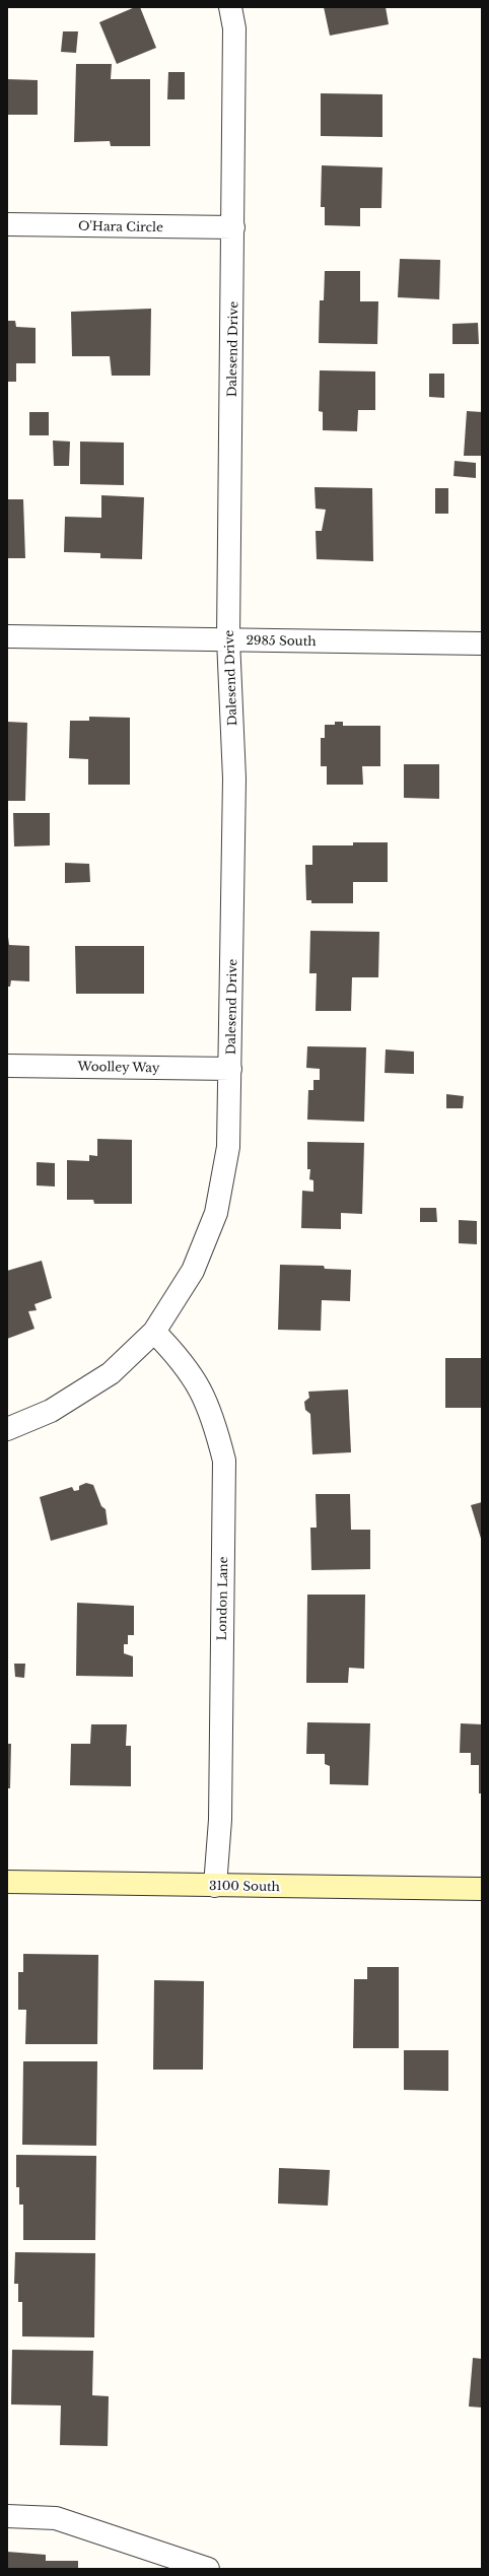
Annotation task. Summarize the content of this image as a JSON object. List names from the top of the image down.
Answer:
{
  "streets": {
    "street": [
      "O'Hara Circle",
      "Dalesend Drive",
      "2985 South",
      "Woolley Way",
      "London Lane",
      "3100 South"
    ]
  },
  "crossings": [
    ["O'Hara Circle", "Dalesend Drive"],
    ["Dalesend Drive", "2985 South"],
    ["Dalesend Drive", "Woolley Way"],
    ["Dalesend Drive", "London Lane"],
    ["London Lane", "3100 South"]
  ]
}
